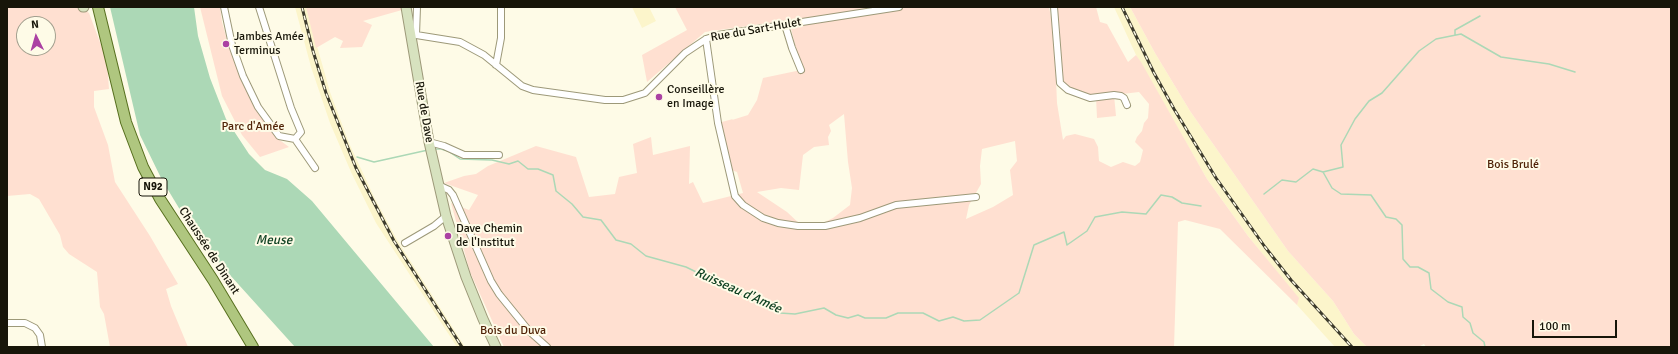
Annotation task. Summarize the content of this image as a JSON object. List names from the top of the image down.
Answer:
{
  "streets": {
    "main road": ["Rue de Dave", "N92", "Chaussée de Dinant"],
    "street": ["Rue du Sart-Hulet"]
  },
  "crossings": [
    ["Rue du Sart-Hulet", "Rue de Dave"]
  ],
  "water": ["Meuse", "Ruisseau d'Amée"],
  "parks": ["Parc d'Amée", "Bois Brulé", "Bois du Duva"],
  "places": ["Jambes Amée Terminus", "Conseillère en Image", "Dave Chemin de l'Institut"],
  "scale_bar": "100 m",
  "north": "top"
}
